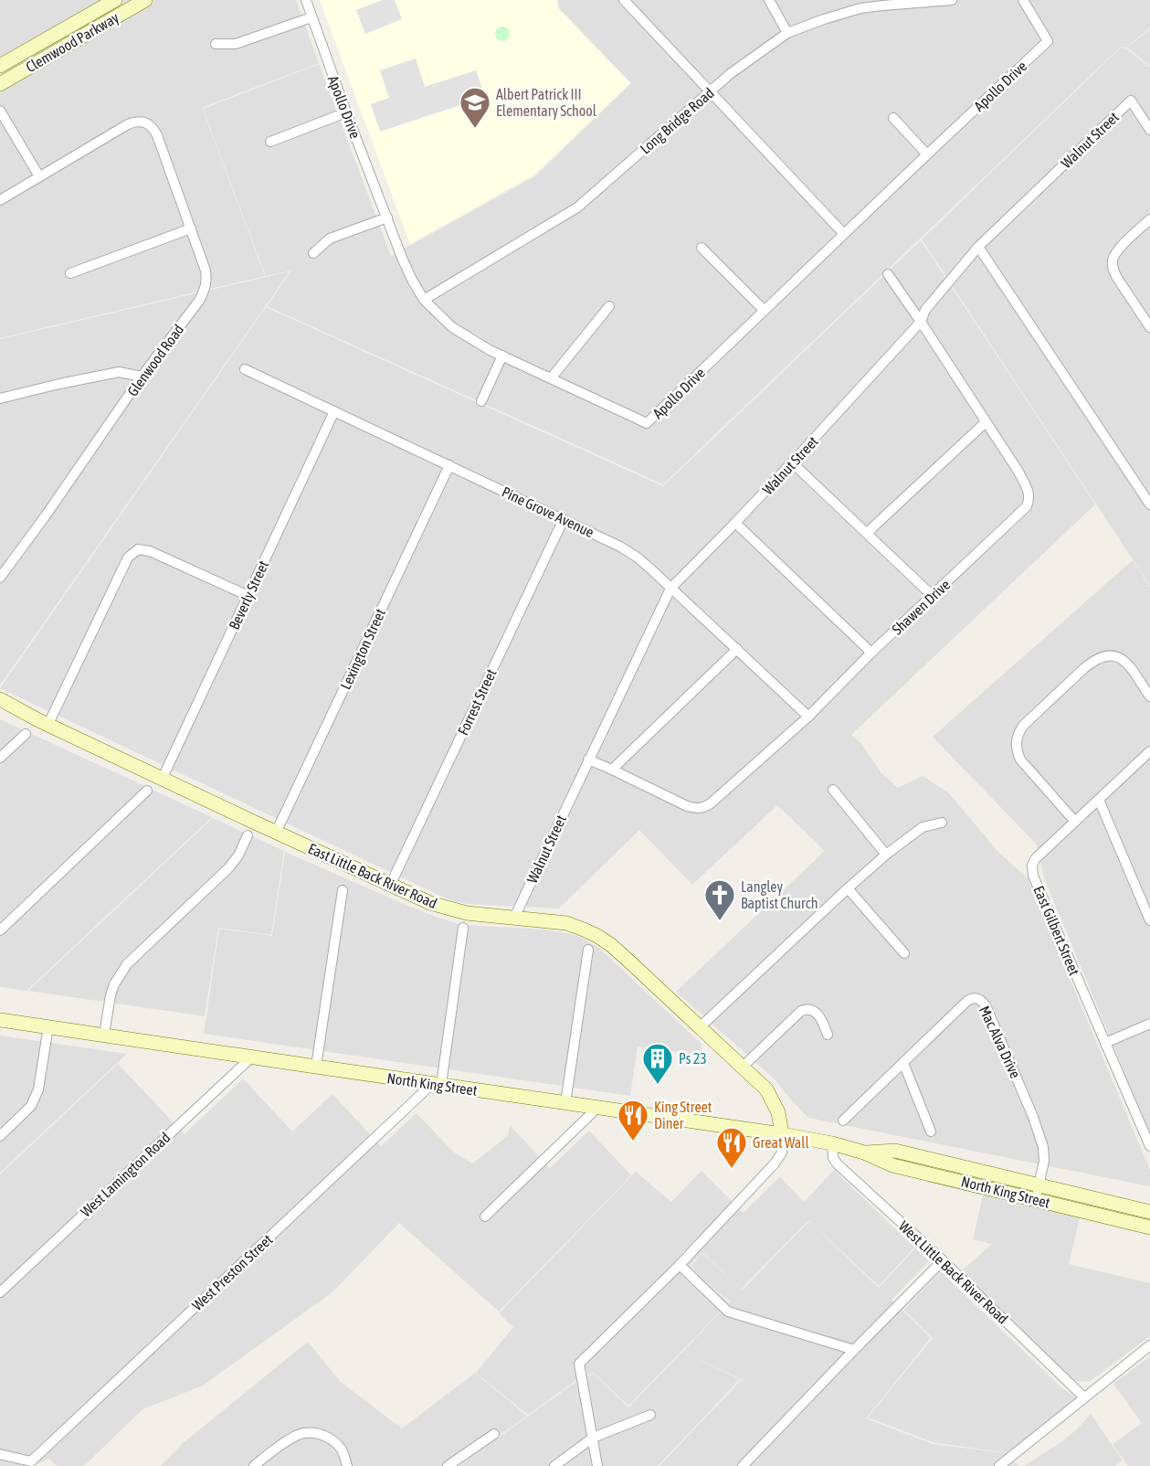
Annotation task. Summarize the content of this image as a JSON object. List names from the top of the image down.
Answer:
{
  "streets": {
    "main road": ["Clemwood Parkway", "East Little Back River Road", "North King Street"],
    "street": [
      "Apollo Drive",
      "Long Bridge Road",
      "Walnut Street",
      "Glenwood Road",
      "Pine Grove Avenue",
      "Beverly Street",
      "Shawen Drive",
      "Lexington Street",
      "Forrest Street",
      "East Gilbert Street",
      "Mac Alva Drive",
      "West Lamington Road",
      "West Preston Street",
      "West Little Back River Road"
    ]
  },
  "crossings": [
    ["Apollo Drive", "Long Bridge Road"],
    ["Walnut Street", "Pine Grove Avenue"],
    ["Walnut Street", "Shawen Drive"],
    ["Walnut Street", "East Little Back River Road"],
    ["Pine Grove Avenue", "Beverly Street"],
    ["Pine Grove Avenue", "Shawen Drive"],
    ["Pine Grove Avenue", "Lexington Street"],
    ["Pine Grove Avenue", "Forrest Street"],
    ["Beverly Street", "East Little Back River Road"],
    ["Lexington Street", "East Little Back River Road"],
    ["Forrest Street", "East Little Back River Road"],
    ["East Little Back River Road", "North King Street"],
    ["Mac Alva Drive", "North King Street"],
    ["North King Street", "West Lamington Road"],
    ["North King Street", "West Preston Street"],
    ["North King Street", "West Little Back River Road"]
  ],
  "places": {
    "school or university": ["Albert Patrick III Elementary School"],
    "church": ["Langley Baptist Church"],
    "building": ["Ps 23"],
    "restaurant": ["King Street Diner", "Great Wall"]
  }
}
